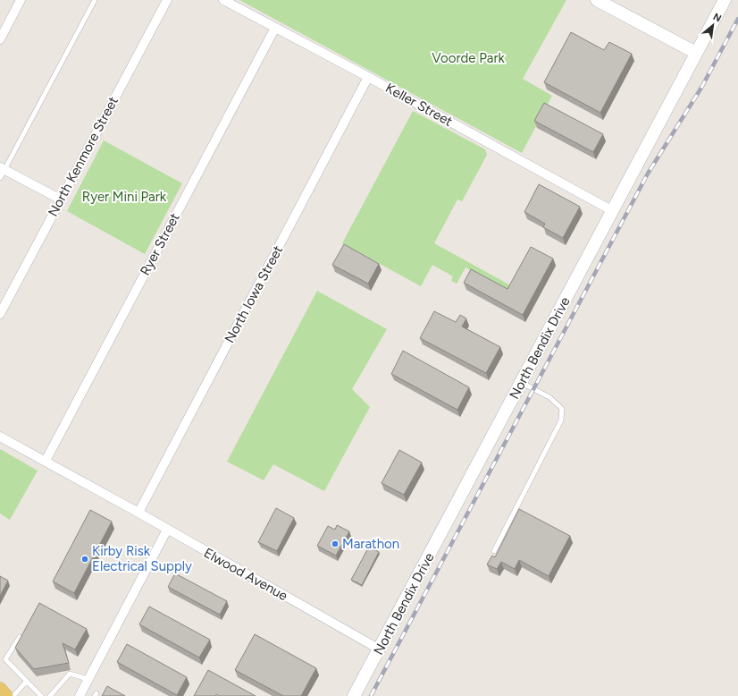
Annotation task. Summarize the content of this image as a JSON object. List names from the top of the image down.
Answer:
{
  "streets": {
    "street": [
      "Keller Street",
      "North Kenmore Street",
      "Ryer Street",
      "North Iowa Street",
      "North Bendix Drive",
      "Elwood Avenue"
    ]
  },
  "crossings": [
    ["Keller Street", "Ryer Street"],
    ["Keller Street", "North Iowa Street"],
    ["Keller Street", "North Bendix Drive"],
    ["Ryer Street", "Elwood Avenue"],
    ["North Iowa Street", "Elwood Avenue"],
    ["North Bendix Drive", "Elwood Avenue"]
  ],
  "parks": ["Voorde Park", "Ryer Mini Park"],
  "places": ["Marathon", "Kirby Risk Electrical Supply"],
  "north": "top right"
}
